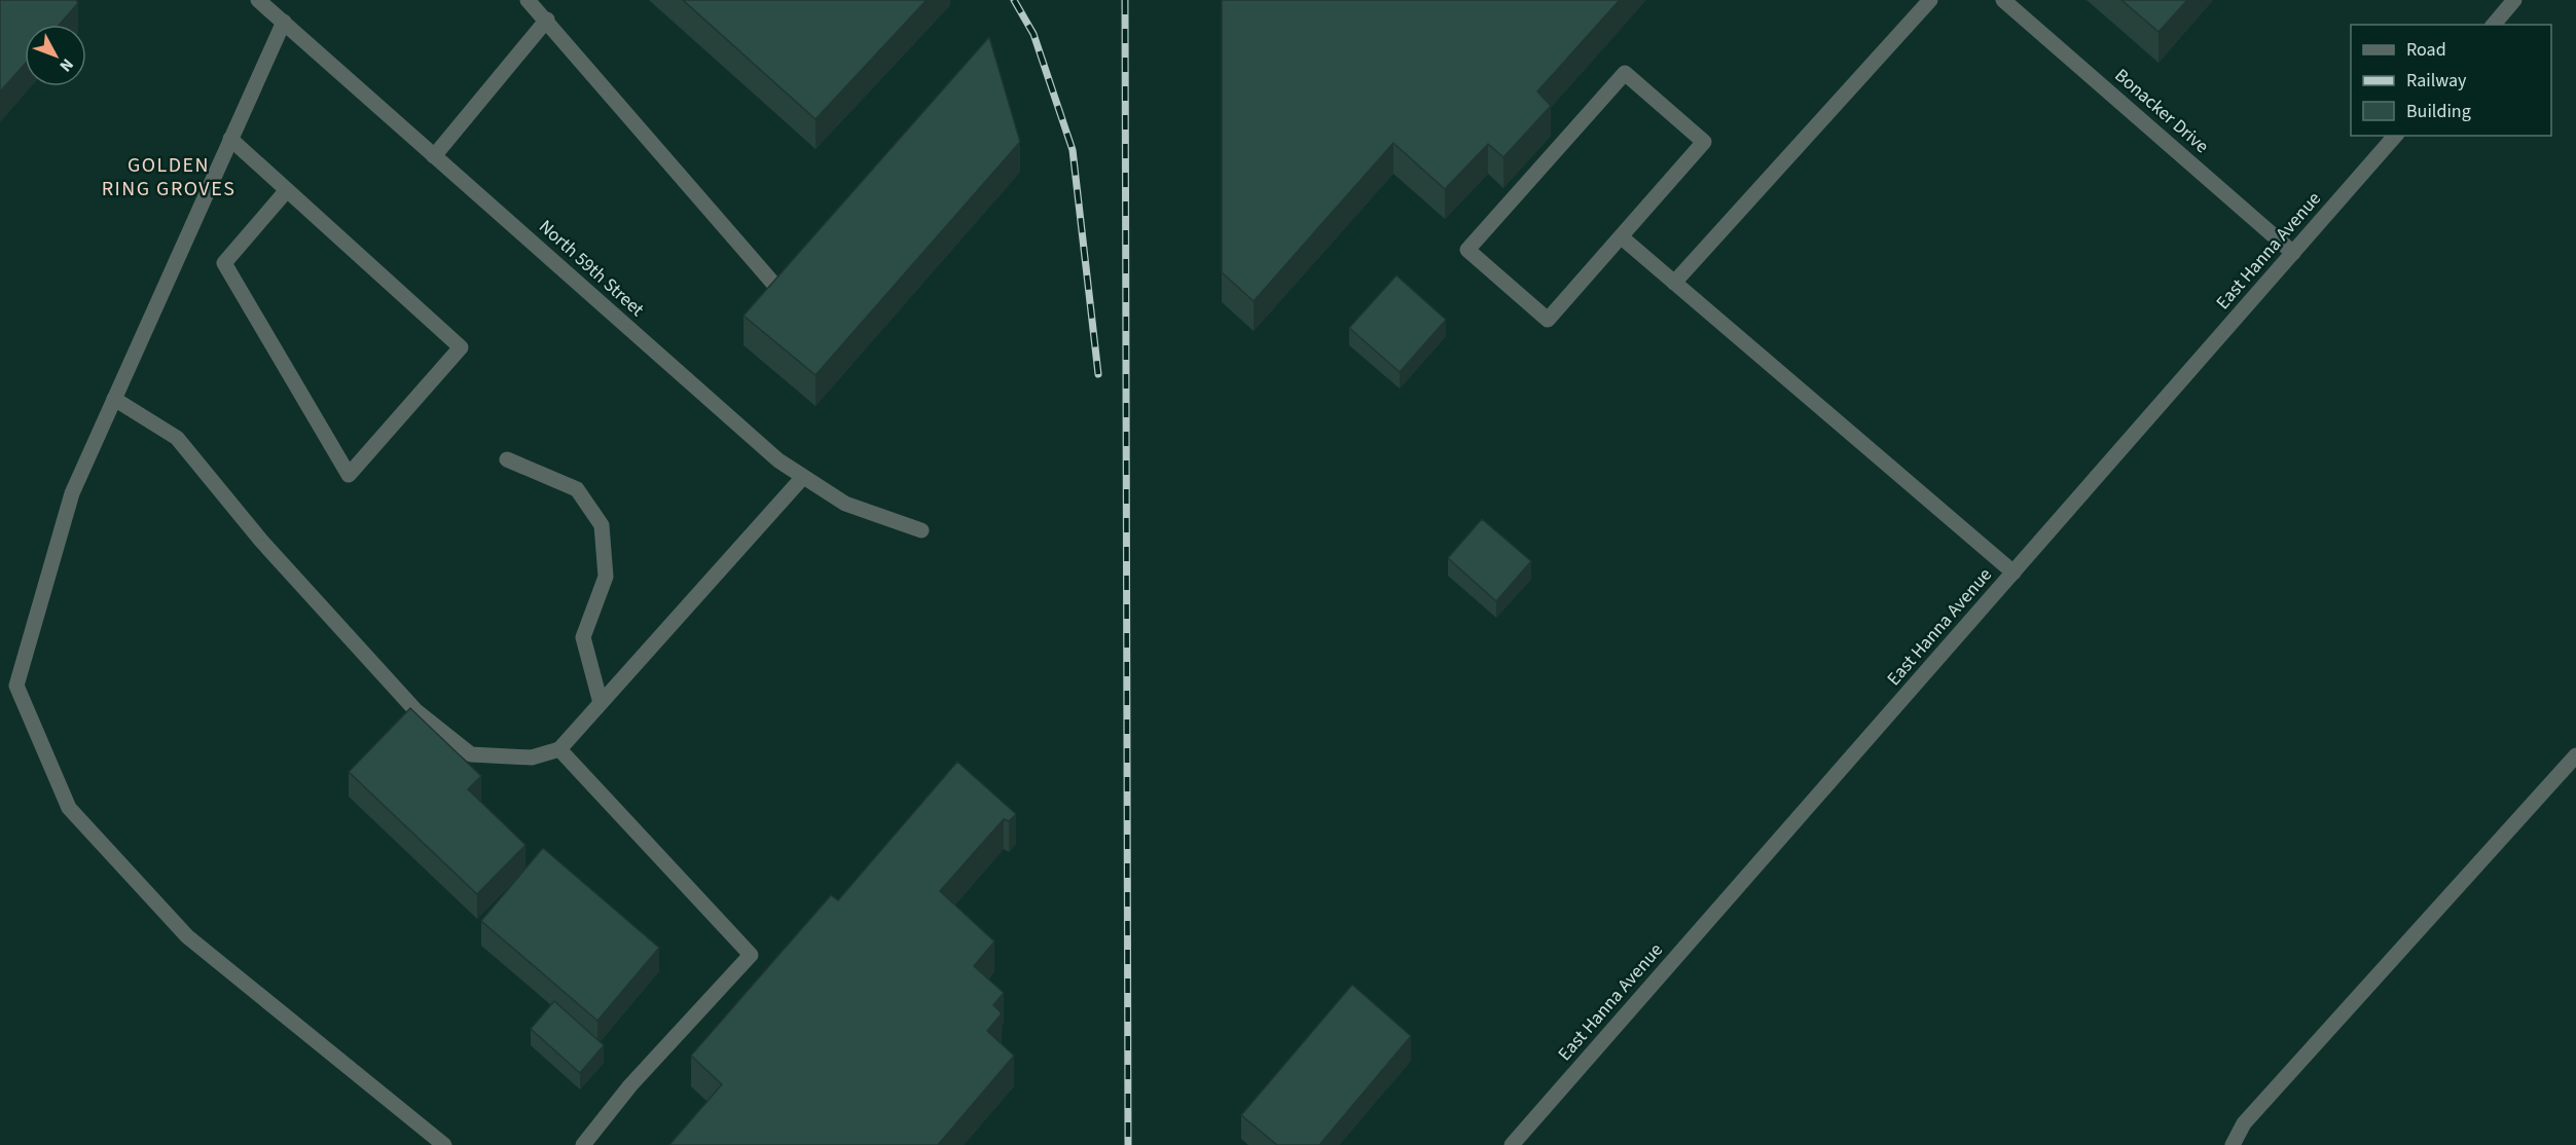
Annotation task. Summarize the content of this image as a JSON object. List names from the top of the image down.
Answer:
{
  "streets": {
    "street": ["Bonacker Drive", "East Hanna Avenue", "North 59th Street"]
  },
  "crossings": [
    ["Bonacker Drive", "East Hanna Avenue"]
  ],
  "districts": ["GOLDEN RING GROVES"],
  "legend": ["Road", "Railway", "Building"],
  "north": "bottom right"
}
